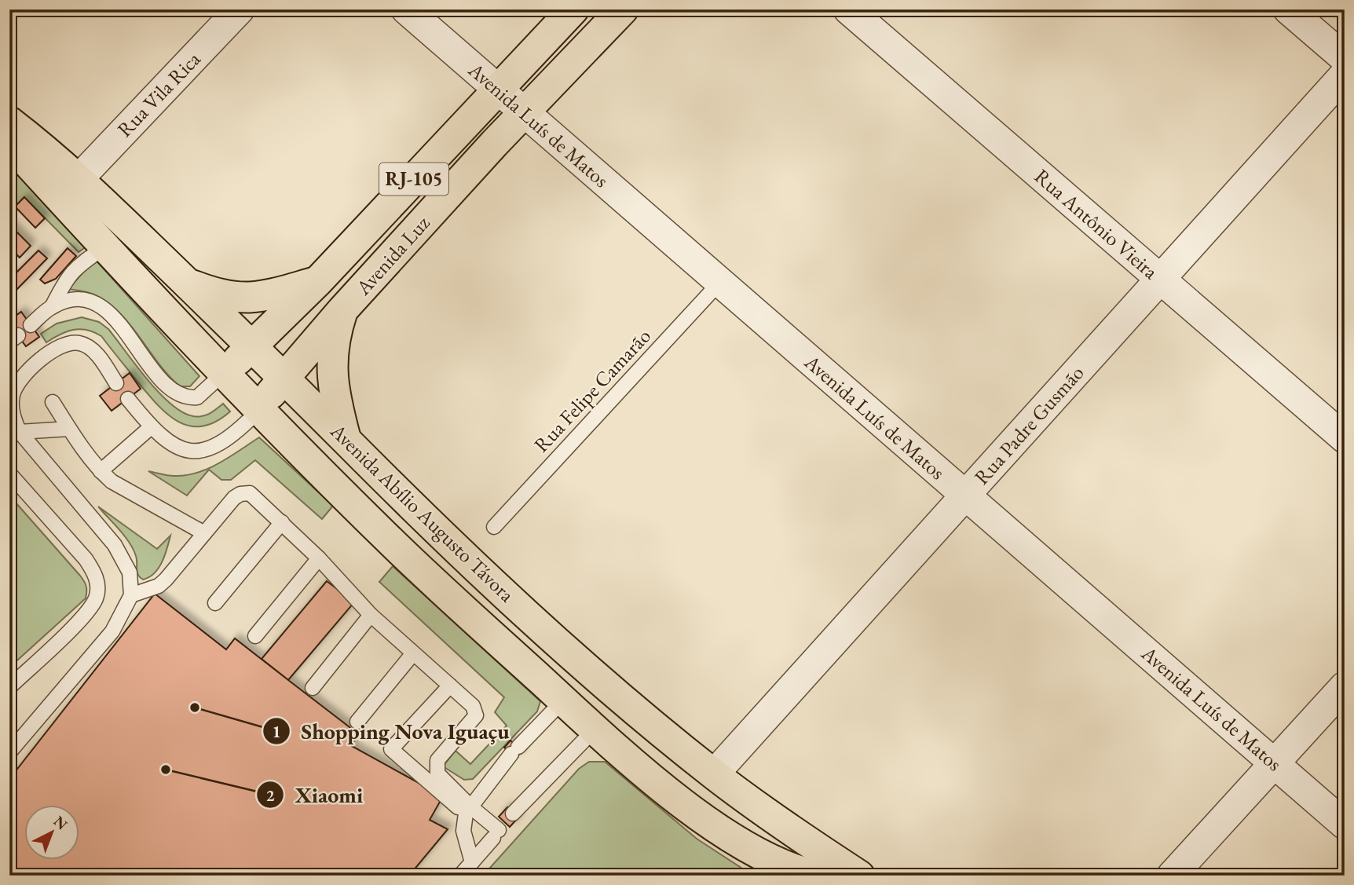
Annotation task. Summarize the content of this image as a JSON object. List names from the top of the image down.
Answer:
{
  "streets": {
    "main road": ["RJ-105", "Avenida Luz", "Avenida Abílio Augusto Távora"],
    "street": [
      "Rua Vila Rica",
      "Avenida Luís de Matos",
      "Rua Antônio Vieira",
      "Rua Padre Gusmão"
    ],
    "lane": ["Rua Felipe Camarão"]
  },
  "crossings": [
    ["Rua Vila Rica", "Avenida Abílio Augusto Távora"],
    ["Avenida Luís de Matos", "Avenida Luz"],
    ["Avenida Luís de Matos", "Rua Felipe Camarão"],
    ["Avenida Luís de Matos", "Rua Padre Gusmão"],
    ["Rua Antônio Vieira", "Rua Padre Gusmão"],
    ["Avenida Luz", "Avenida Abílio Augusto Távora"],
    ["Rua Padre Gusmão", "Avenida Abílio Augusto Távora"]
  ],
  "places": ["Shopping Nova Iguaçu", "Xiaomi"],
  "north": "top right"
}
